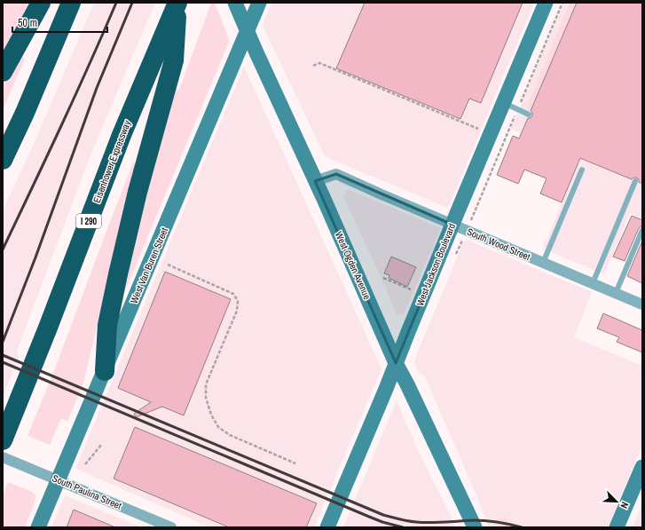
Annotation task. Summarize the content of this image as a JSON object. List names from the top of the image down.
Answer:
{
  "streets": {
    "highway": ["Eisenhower Expressway", "I 290"],
    "street": [
      "South Wood Street",
      "West Jackson Boulevard",
      "West Van Buren Street",
      "West Ogden Avenue",
      "South Paulina Street"
    ]
  },
  "crossings": [
    ["South Wood Street", "West Jackson Boulevard"],
    ["South Wood Street", "West Ogden Avenue"],
    ["West Jackson Boulevard", "West Ogden Avenue"],
    ["West Van Buren Street", "West Ogden Avenue"],
    ["West Van Buren Street", "South Paulina Street"]
  ],
  "scale_bar": "50 m",
  "north": "bottom right"
}
